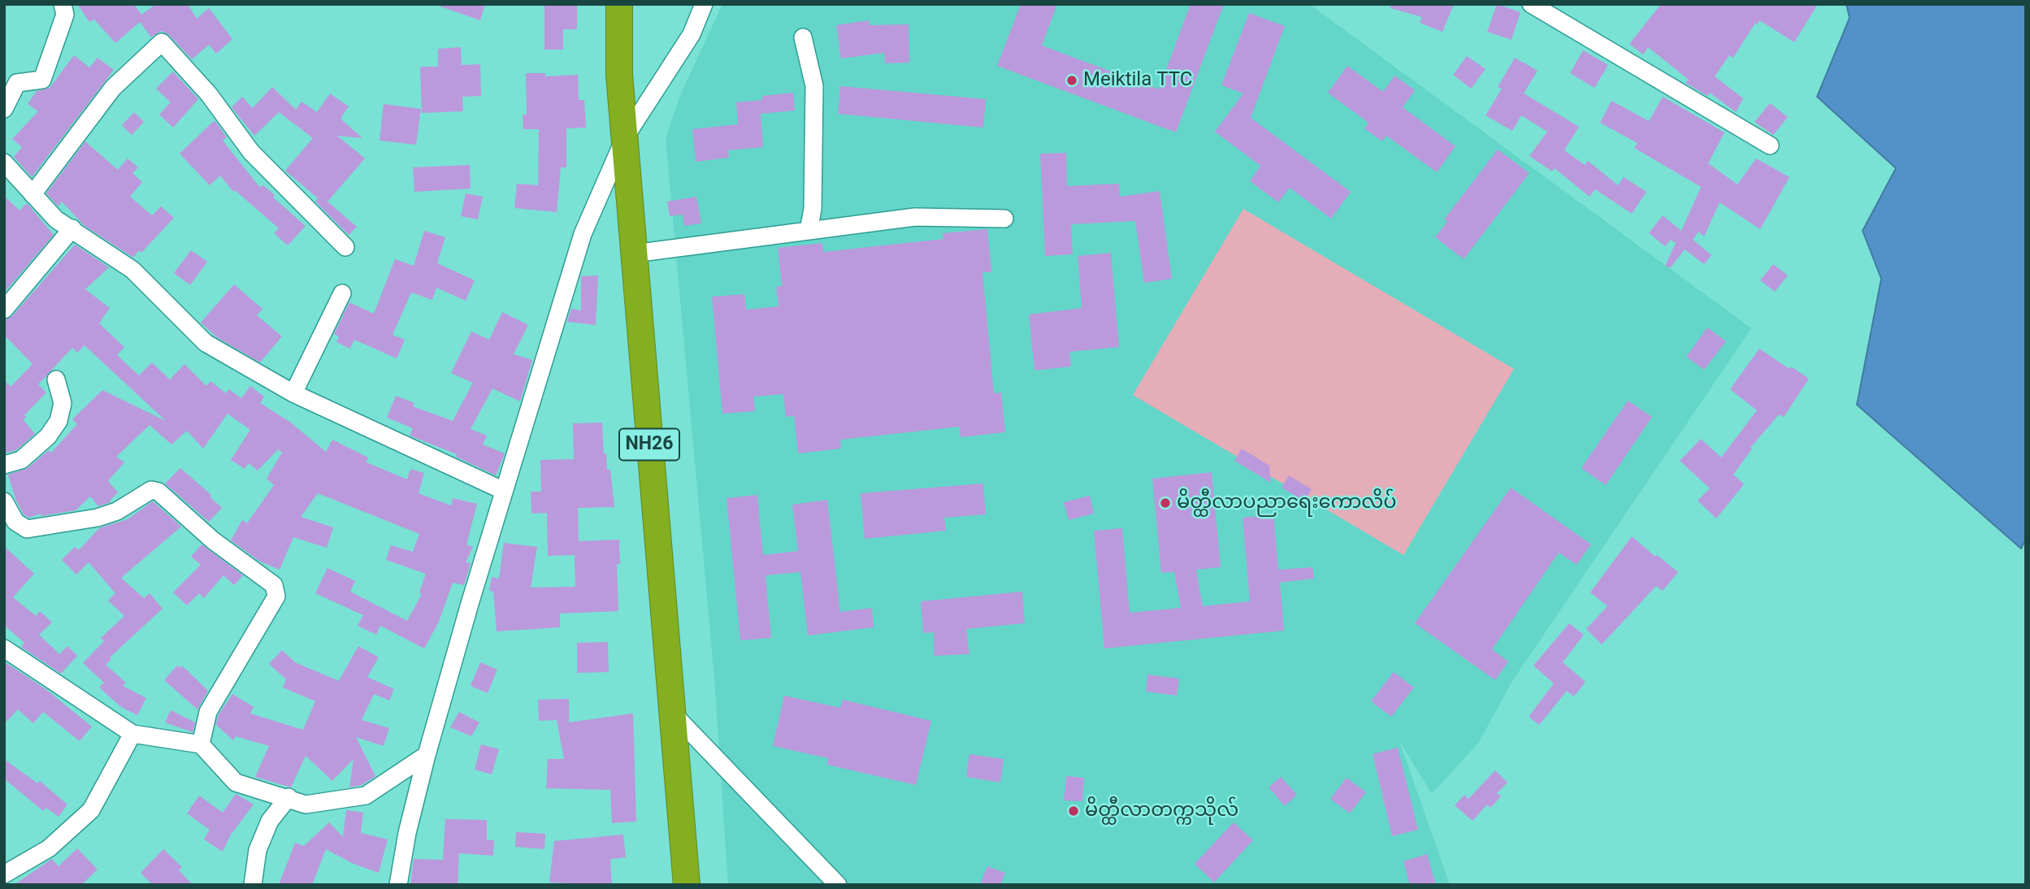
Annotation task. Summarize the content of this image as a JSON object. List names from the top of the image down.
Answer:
{
  "streets": {
    "highway": ["NH26"]
  },
  "places": ["Meiktila TTC", "မိတ္ထီလာပညာရေးကောလိပ်", "မိတ္ထီလာတက္ကသိုလ်"]
}
